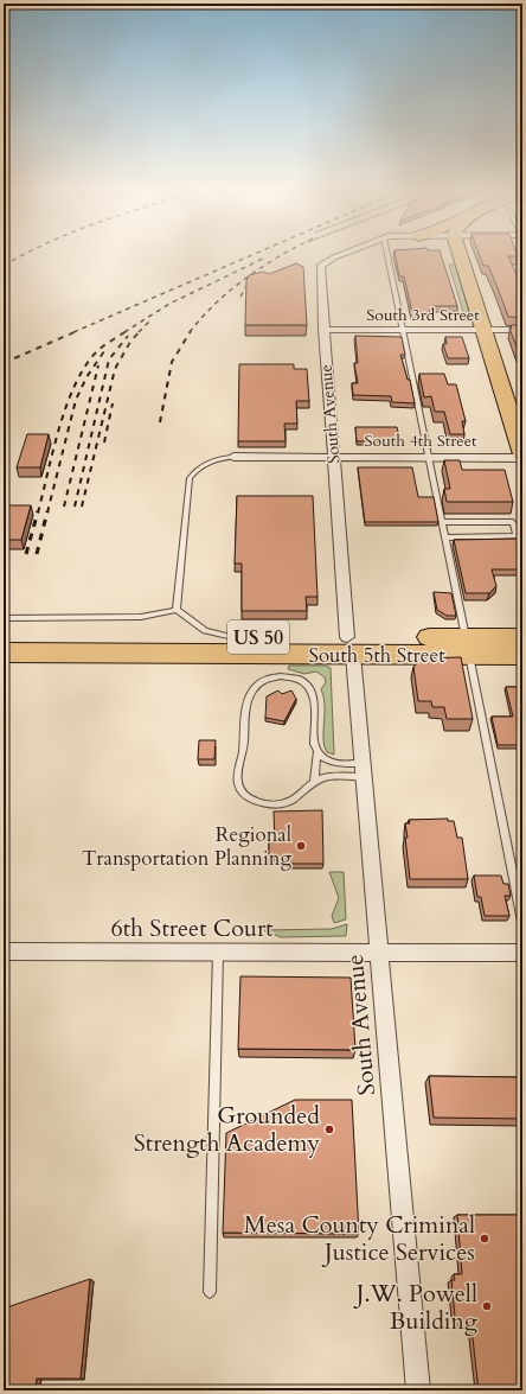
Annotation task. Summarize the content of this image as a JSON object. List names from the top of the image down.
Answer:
{
  "streets": {
    "highway": ["US 50", "South 5th Street"],
    "street": [
      "South 3rd Street",
      "South Avenue",
      "South 4th Street",
      "6th Street Court"
    ]
  },
  "crossings": [
    ["South 3rd Street", "South Avenue"],
    ["South Avenue", "South 4th Street"],
    ["South Avenue", "South 5th Street"],
    ["South Avenue", "6th Street Court"]
  ],
  "places": [
    "Regional Transportation Planning",
    "Grounded Strength Academy",
    "Mesa County Criminal Justice Services",
    "J.W. Powell Building"
  ]
}
